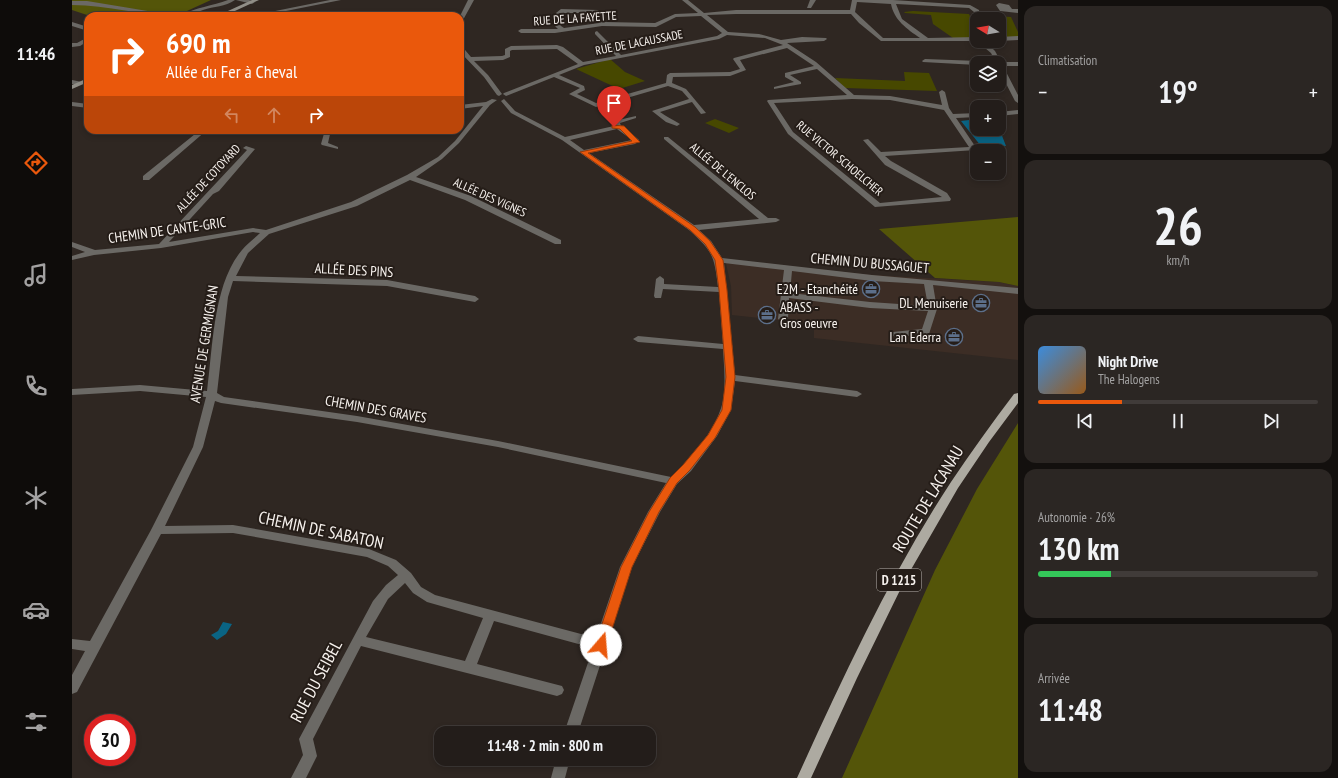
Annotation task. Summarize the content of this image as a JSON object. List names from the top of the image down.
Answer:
{
  "streets": {
    "main road": ["ROUTE DE LACANAU", "D 1215"],
    "street": [
      "RUE DE LA FAYETTE",
      "RUE DE LACAUSSADE",
      "RUE VICTOR SCHOELCHER",
      "ALLÉE DE L'ENCLOS",
      "ALLÉE DE COTOYARD",
      "ALLÉE DES VIGNES",
      "CHEMIN DE CANTE-GRIC",
      "CHEMIN DU BUSSAGUET",
      "ALLÉE DES PINS",
      "AVENUE DE GERMIGNAN",
      "CHEMIN DES GRAVES",
      "CHEMIN DE SABATON",
      "RUE DU SEIBEL"
    ]
  },
  "crossings": [
    ["RUE DE LACAUSSADE", "AVENUE DE GERMIGNAN"],
    ["ALLÉE DE COTOYARD", "CHEMIN DE CANTE-GRIC"],
    ["ALLÉE DES VIGNES", "AVENUE DE GERMIGNAN"],
    ["CHEMIN DE CANTE-GRIC", "AVENUE DE GERMIGNAN"],
    ["ALLÉE DES PINS", "AVENUE DE GERMIGNAN"],
    ["AVENUE DE GERMIGNAN", "CHEMIN DES GRAVES"],
    ["AVENUE DE GERMIGNAN", "CHEMIN DE SABATON"]
  ],
  "places": {
    "office": [
      "E2M - Etanchéité",
      "DL Menuiserie",
      "ABASS - Gros oeuvre",
      "Lan Ederra"
    ]
  },
  "north": "left",
  "page": {
    "tabs": "11:46",
    "tile": [
      "Climatisation",
      ["26", "km/h"],
      ["Autonomie · 26%", "130 km"],
      ["Arrivée", "11:48"]
    ],
    "map_buttons": ["+", "−"],
    "turn": ["690 m", "Allée du Fer à Cheval"],
    "heat": ["−", "19°", "+"],
    "song": ["Night Drive", "The Halogens"],
    "limit": "30",
    "trip": "11:48 · 2 min · 800 m"
  }
}
